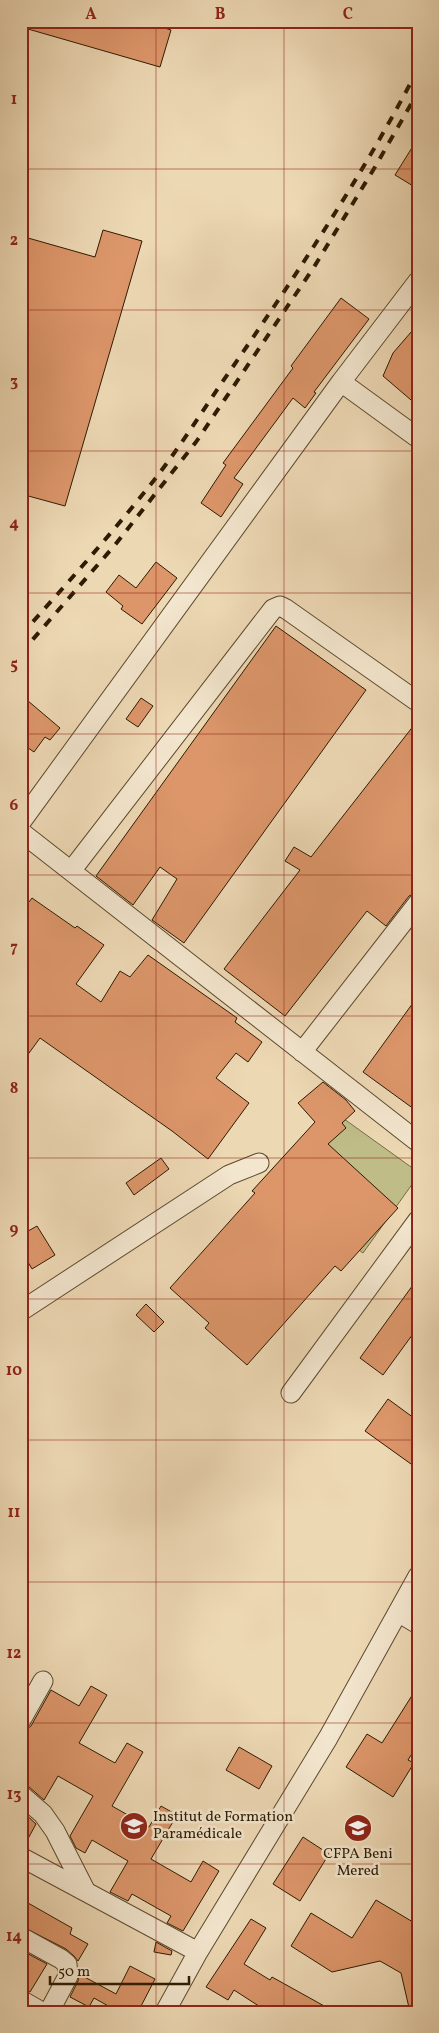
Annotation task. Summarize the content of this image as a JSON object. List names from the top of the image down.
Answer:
{
  "places": {
    "school or university": ["Institut de Formation Paramédicale", "CFPA Beni Mered"]
  },
  "scale_bar": "50 m",
  "grid": {
    "columns": ["A", "B", "C"],
    "rows": [
      "1",
      "2",
      "3",
      "4",
      "5",
      "6",
      "7",
      "8",
      "9",
      "10",
      "11",
      "12",
      "13",
      "14"
    ]
  }
}
